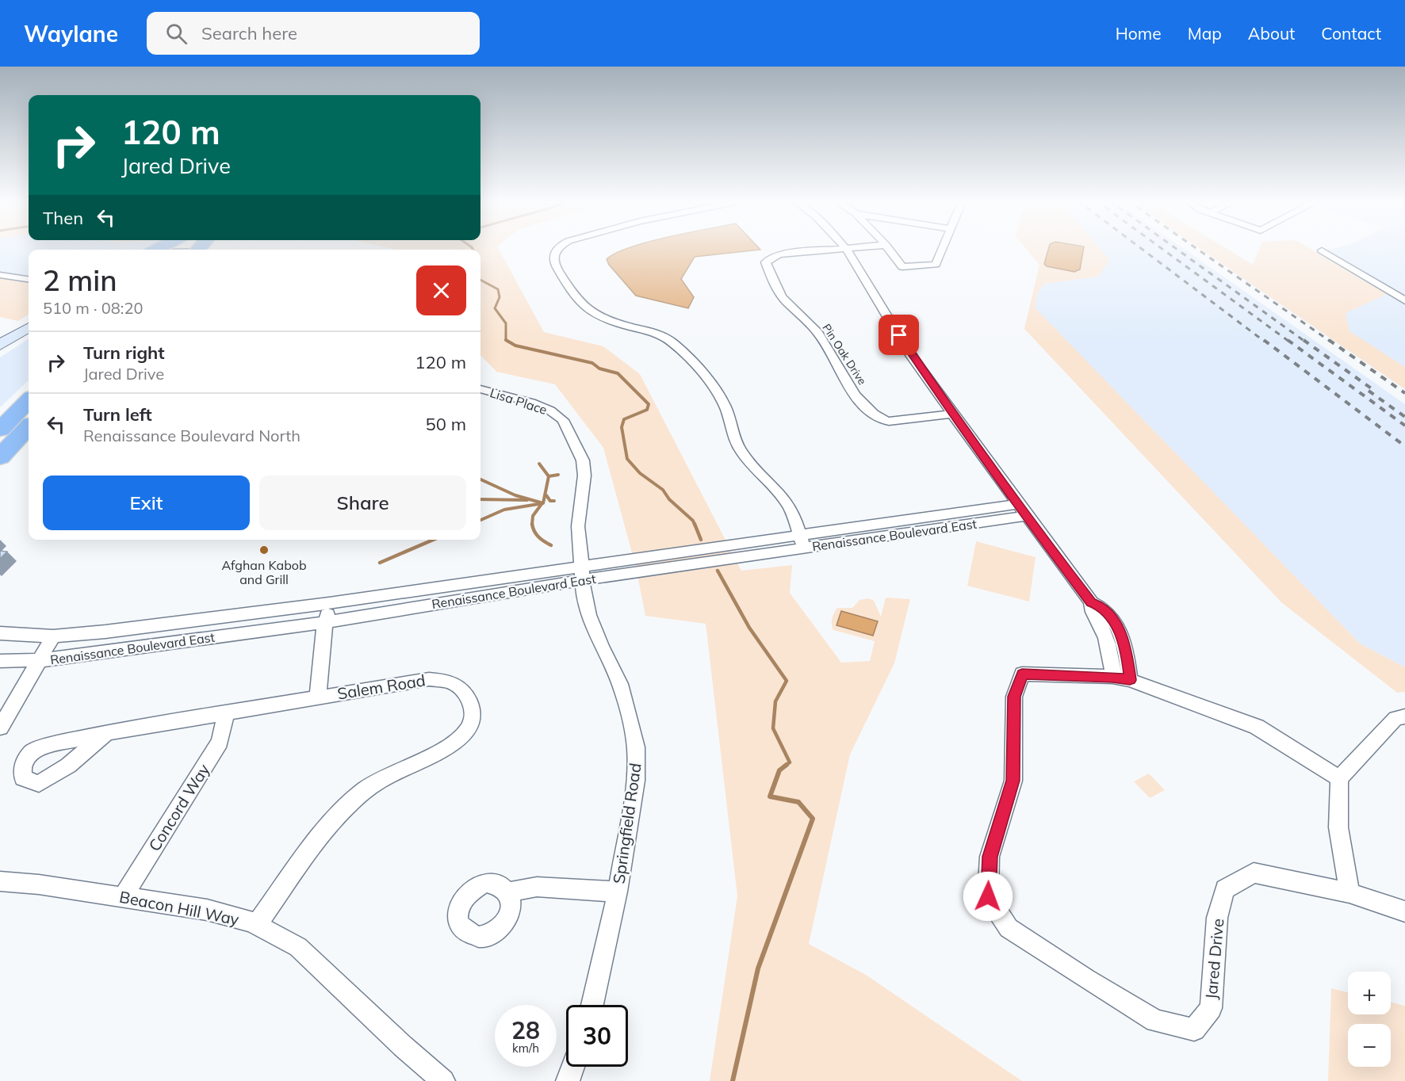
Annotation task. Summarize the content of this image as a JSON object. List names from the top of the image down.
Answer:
{
  "streets": {
    "street": [
      "Pin Oak Drive",
      "Lisa Place",
      "Renaissance Boulevard East",
      "Salem Road",
      "Concord Way",
      "Springfield Road",
      "Beacon Hill Way",
      "Jared Drive"
    ]
  },
  "crossings": [
    ["Lisa Place", "Renaissance Boulevard East"],
    ["Lisa Place", "Springfield Road"],
    ["Renaissance Boulevard East", "Springfield Road"],
    ["Salem Road", "Concord Way"],
    ["Salem Road", "Beacon Hill Way"],
    ["Concord Way", "Beacon Hill Way"]
  ],
  "places": ["Afghan Kabob and Grill"],
  "page": {
    "header": "Waylane",
    "search": "Search here",
    "nav": [
      "Home",
      "Map",
      "About",
      "Contact"
    ],
    "turn": ["120 m", "Jared Drive"],
    "then": "Then",
    "heading": ["2 min", "510 m · 08:20"],
    "list": [
      {
        "name": "Turn right",
        "note": "Jared Drive",
        "value": "120 m"
      },
      {
        "name": "Turn left",
        "note": "Renaissance Boulevard North",
        "value": "50 m"
      }
    ],
    "buttons": ["Exit", "Share"],
    "map_buttons": ["+", "−"],
    "speed": "28 km/h",
    "limit": "30"
  }
}
